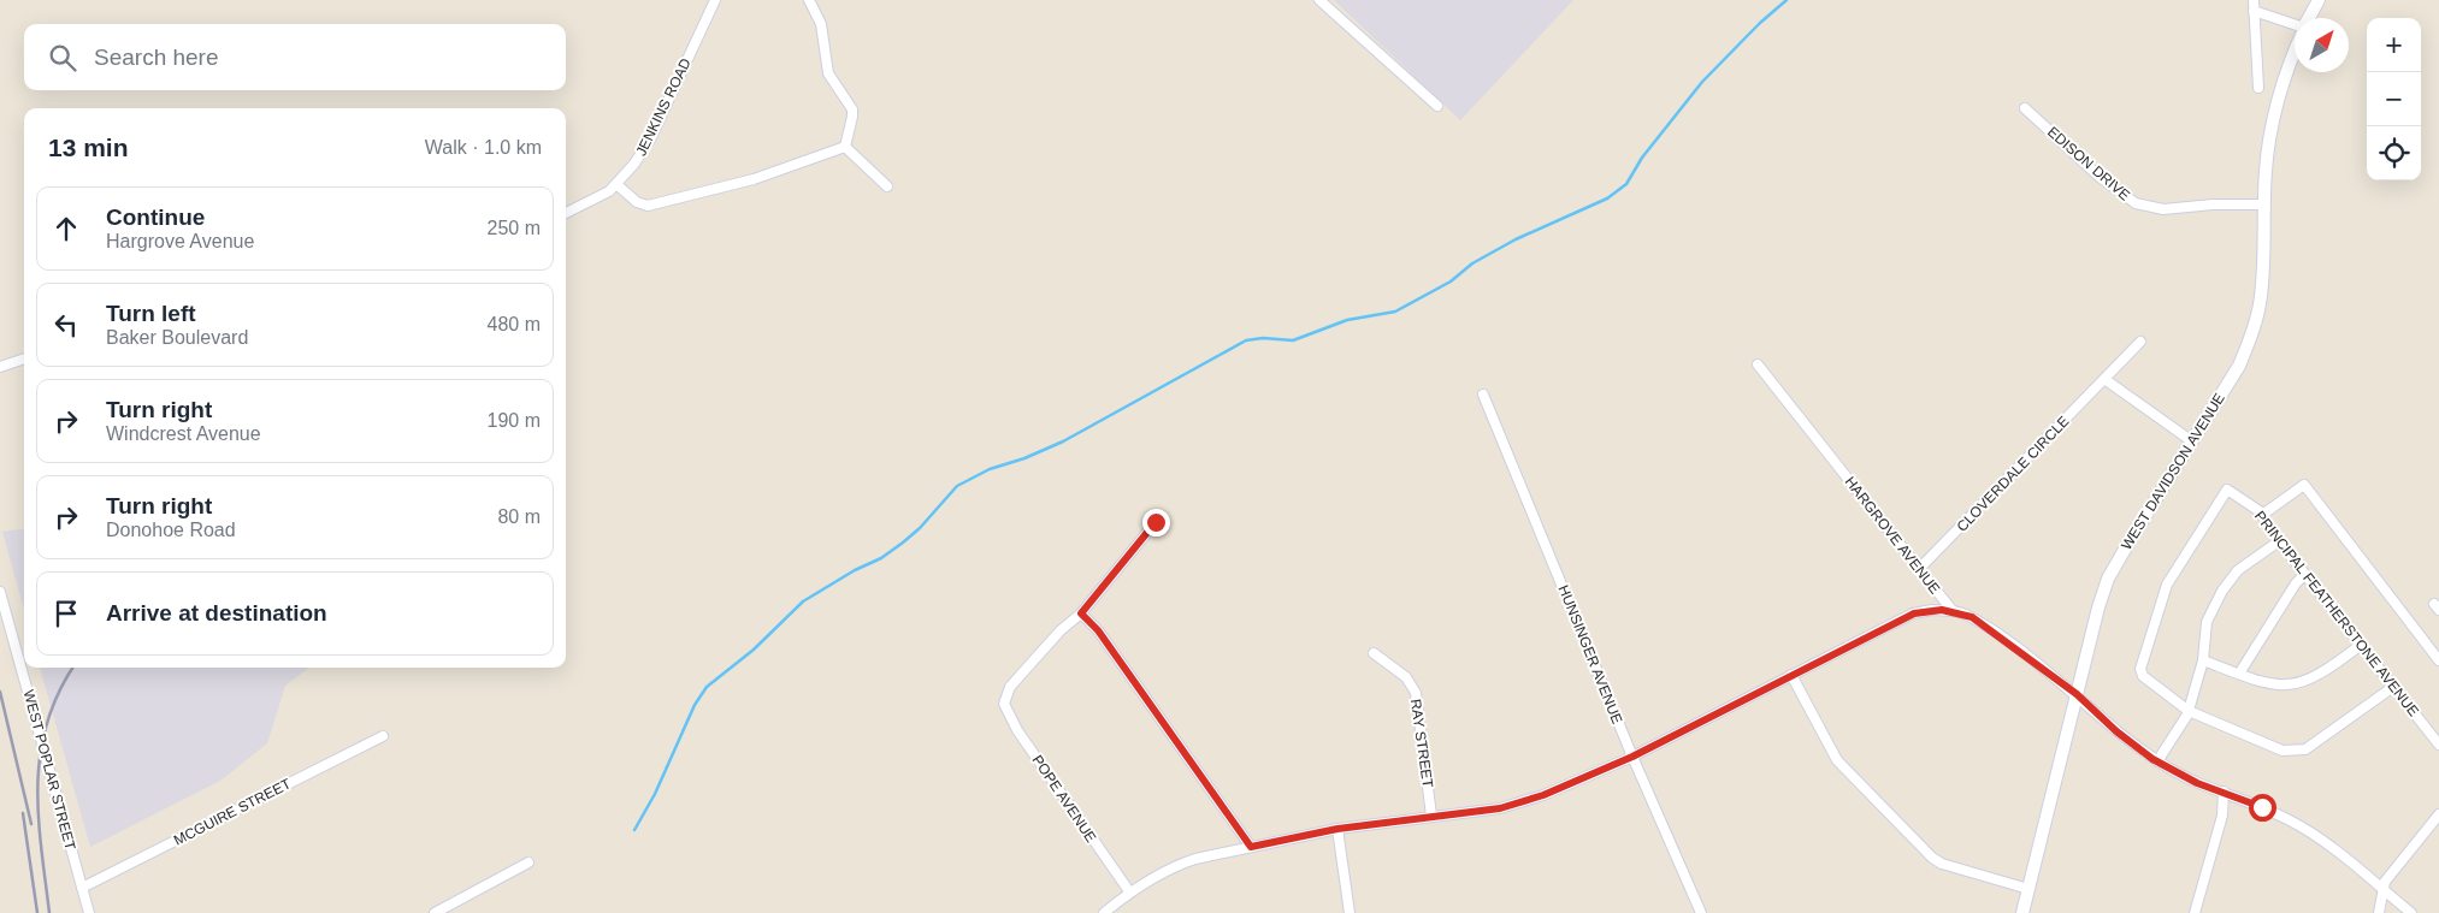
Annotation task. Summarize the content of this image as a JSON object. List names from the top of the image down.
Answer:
{
  "streets": {
    "street": [
      "JENKINS ROAD",
      "EDISON DRIVE",
      "WEST DAVIDSON AVENUE",
      "CLOVERDALE CIRCLE",
      "HARGROVE AVENUE",
      "PRINCIPAL FEATHERSTONE AVENUE",
      "HUNSINGER AVENUE",
      "RAY STREET",
      "WEST POPLAR STREET",
      "POPE AVENUE",
      "MCGUIRE STREET"
    ]
  },
  "crossings": [
    ["EDISON DRIVE", "WEST DAVIDSON AVENUE"],
    ["WEST DAVIDSON AVENUE", "HARGROVE AVENUE"],
    ["CLOVERDALE CIRCLE", "HARGROVE AVENUE"],
    ["WEST POPLAR STREET", "MCGUIRE STREET"]
  ],
  "north": "top right",
  "page": {
    "map_buttons": ["+", "−"],
    "search": "Search here",
    "heading": ["13 min", "Walk · 1.0 km"],
    "list": [
      ["Continue", "Hargrove Avenue", "250 m"],
      ["Turn left", "Baker Boulevard", "480 m"],
      ["Turn right", "Windcrest Avenue", "190 m"],
      ["Turn right", "Donohoe Road", "80 m"],
      "Arrive at destination"
    ]
  }
}
